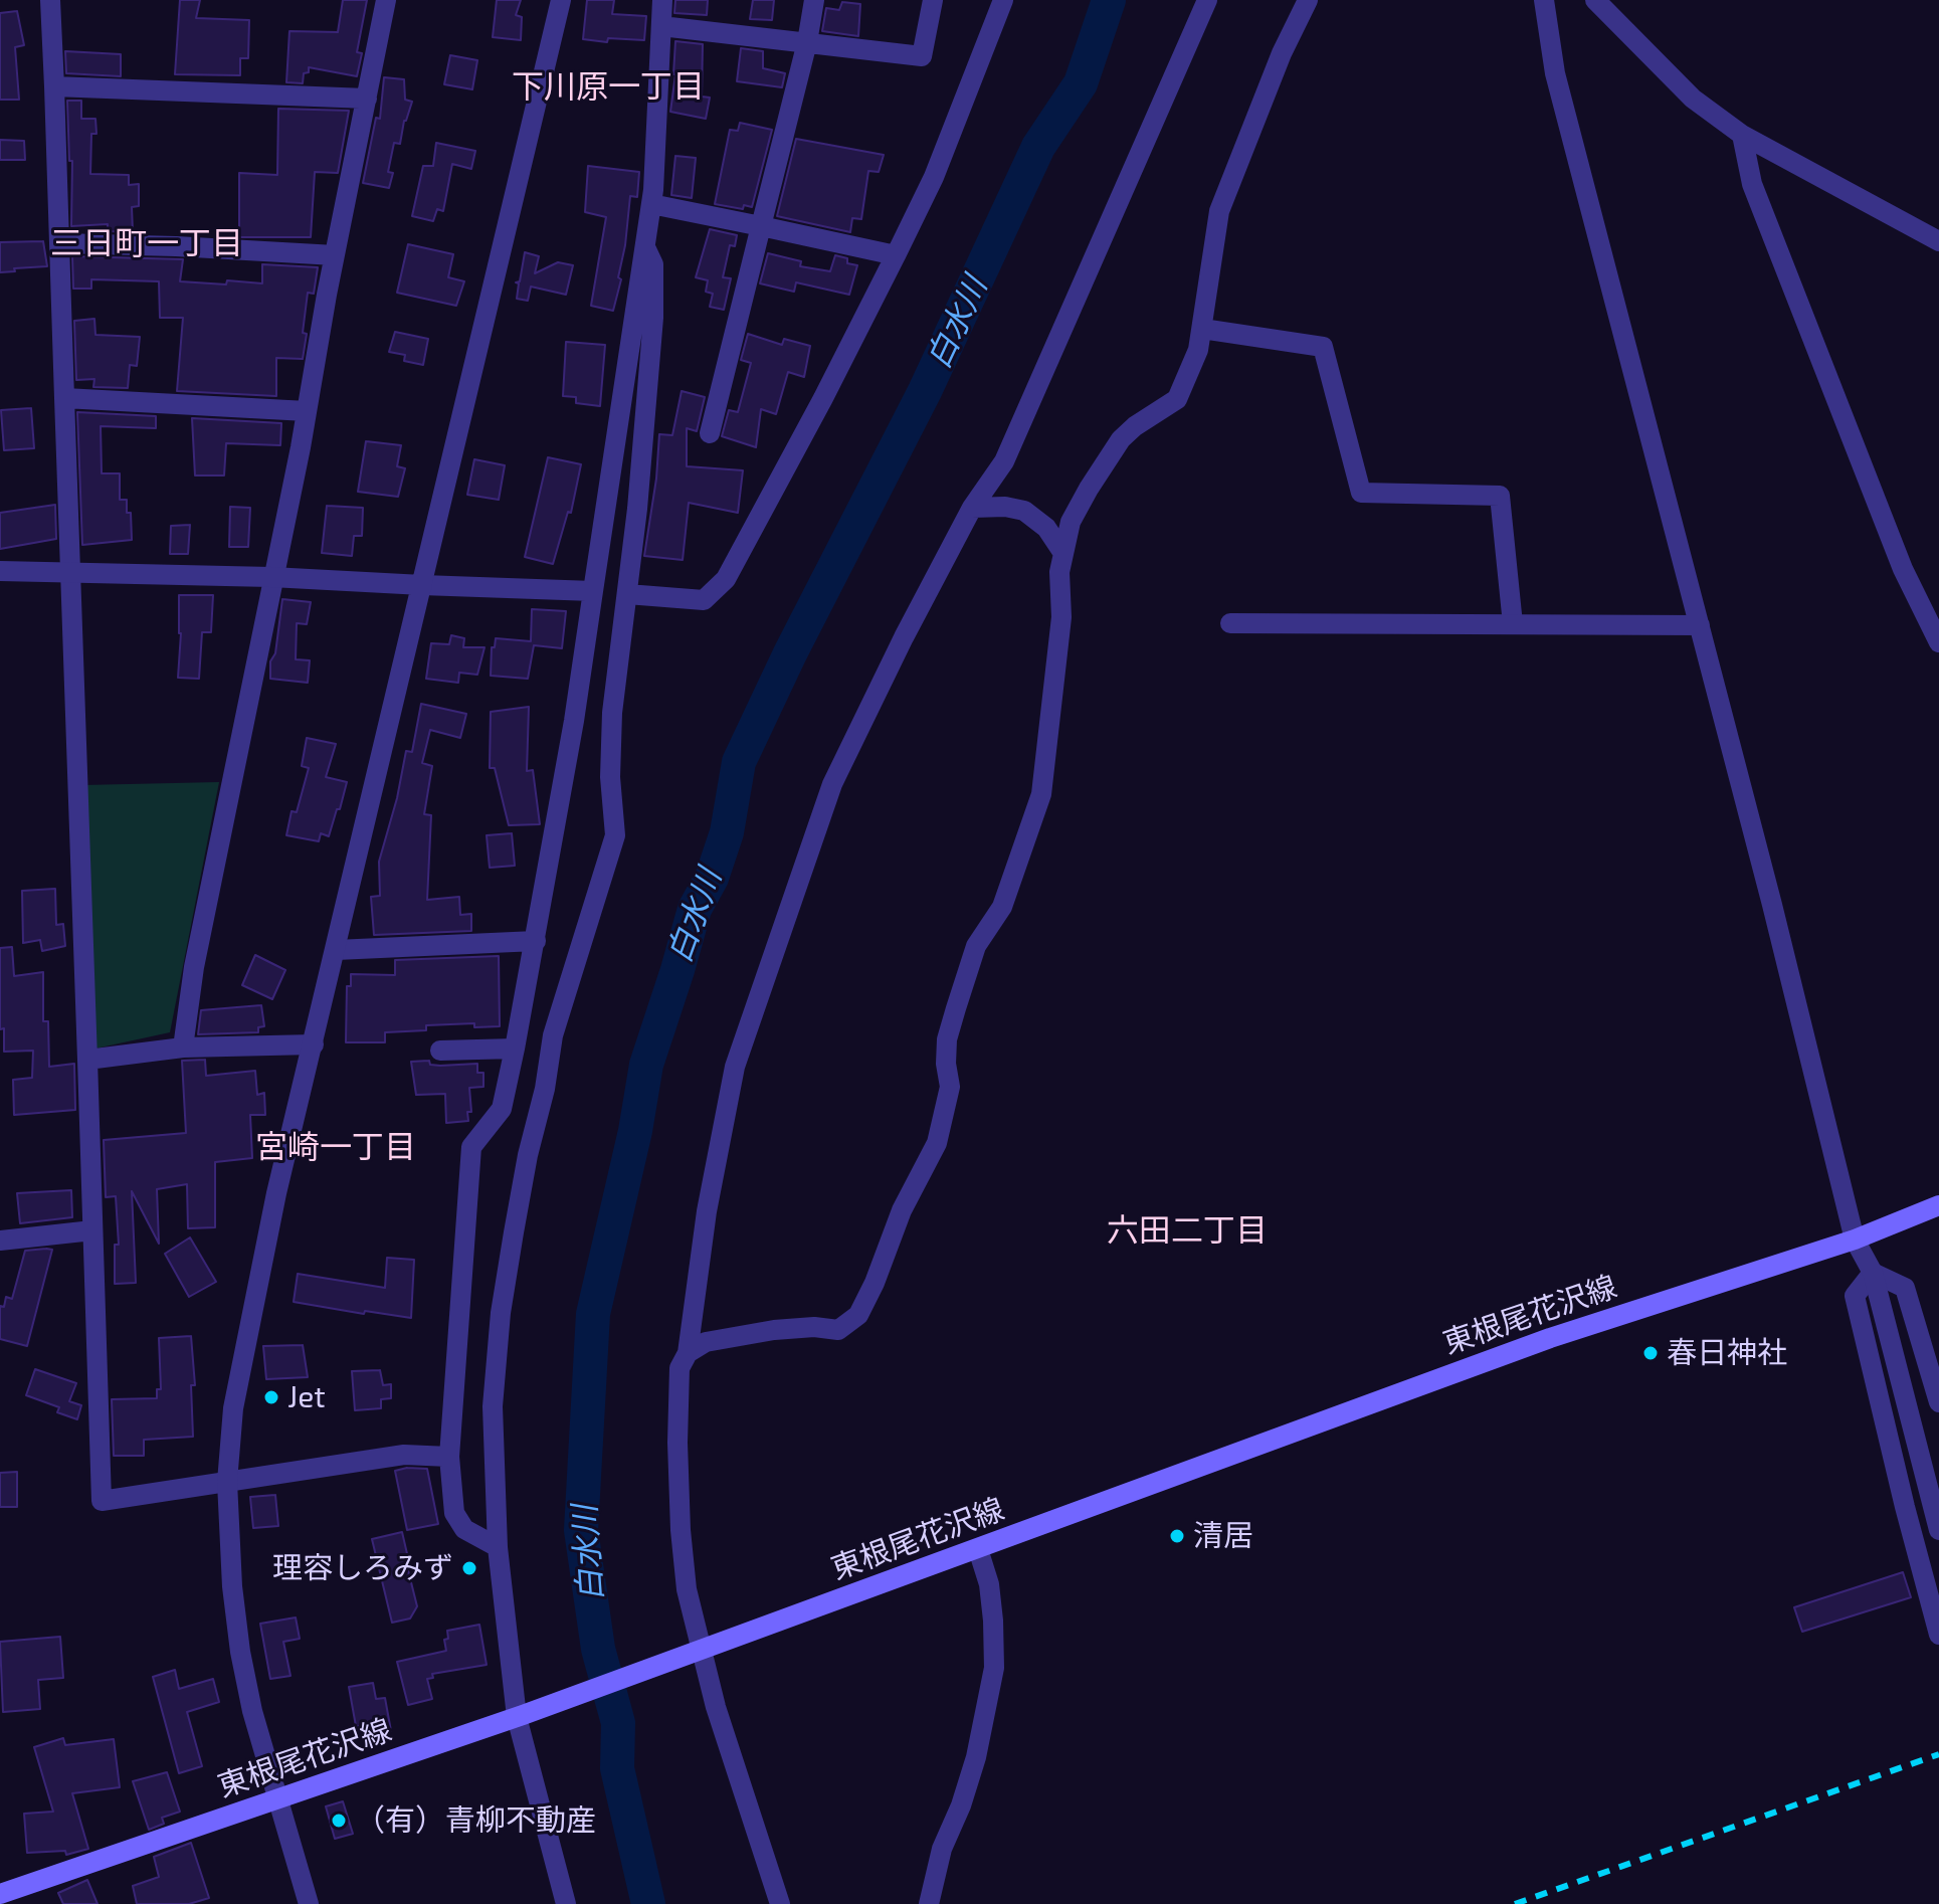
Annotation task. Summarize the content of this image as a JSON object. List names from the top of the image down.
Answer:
{
  "streets": {
    "main road": ["東根尾花沢線"]
  },
  "districts": [
    "下川原一丁目",
    "三日町一丁目",
    "宮崎一丁目",
    "六田二丁目"
  ],
  "water": ["白水川"],
  "places": [
    "春日神社",
    "Jet",
    "清居",
    "理容しろみず",
    "（有）青柳不動産"
  ]
}
